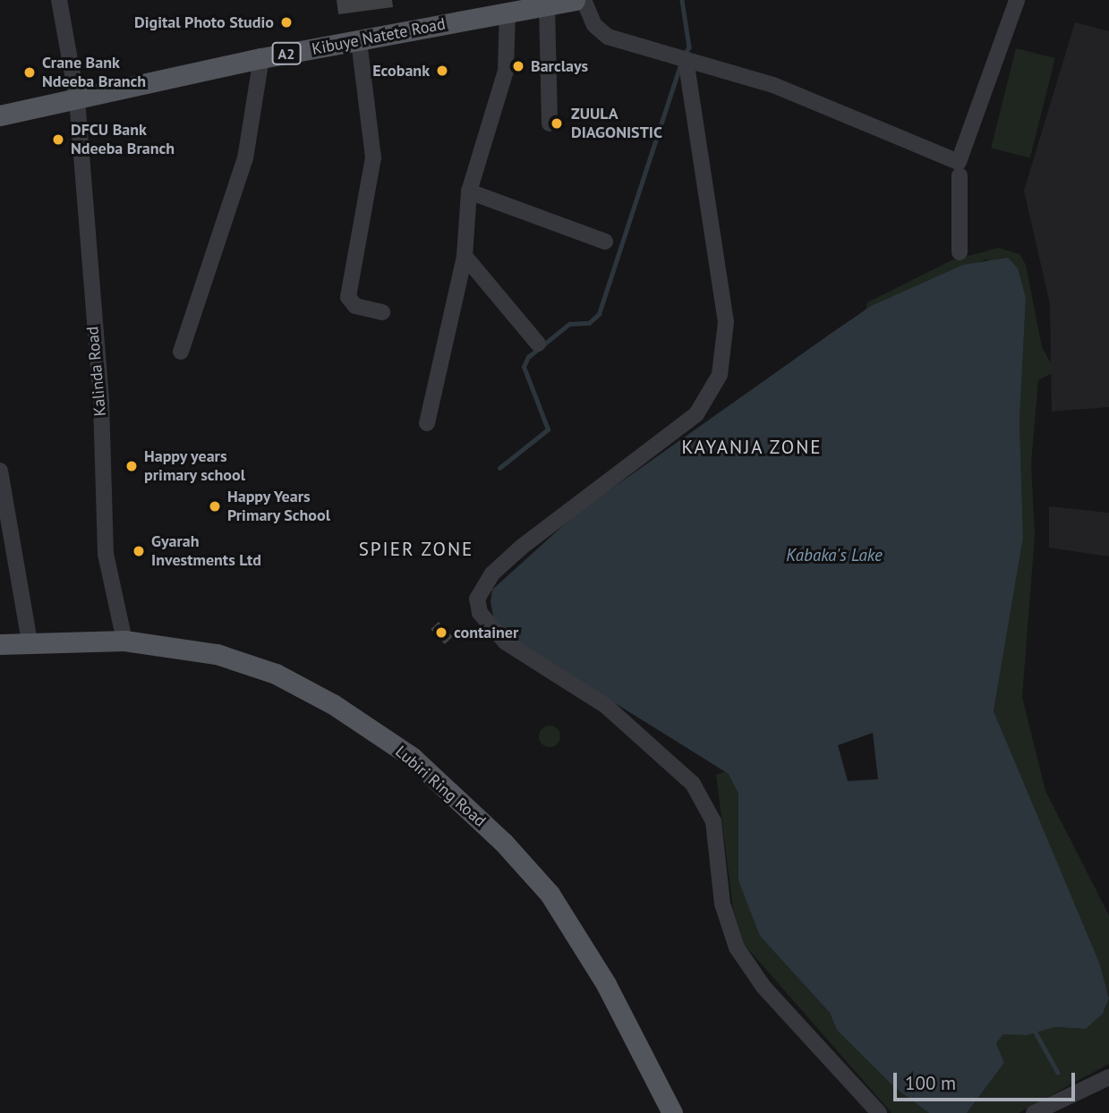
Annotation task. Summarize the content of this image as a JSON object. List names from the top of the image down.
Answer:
{
  "streets": {
    "main road": ["Kibuye Natete Road", "A2", "Lubiri Ring Road"],
    "street": ["Kalinda Road"]
  },
  "crossings": [
    ["Kibuye Natete Road", "Kalinda Road"],
    ["Kalinda Road", "Lubiri Ring Road"]
  ],
  "districts": ["KAYANJA ZONE", "SPIER ZONE"],
  "water": ["Kabaka's Lake"],
  "places": [
    "Digital Photo Studio",
    "Barclays",
    "Ecobank",
    "Crane Bank Ndeeba Branch",
    "ZUULA DIAGONISTIC",
    "DFCU Bank Ndeeba Branch",
    "Happy years primary school",
    "Happy Years Primary School",
    "Gyarah Investments Ltd",
    "container"
  ],
  "scale_bar": "100 m"
}
